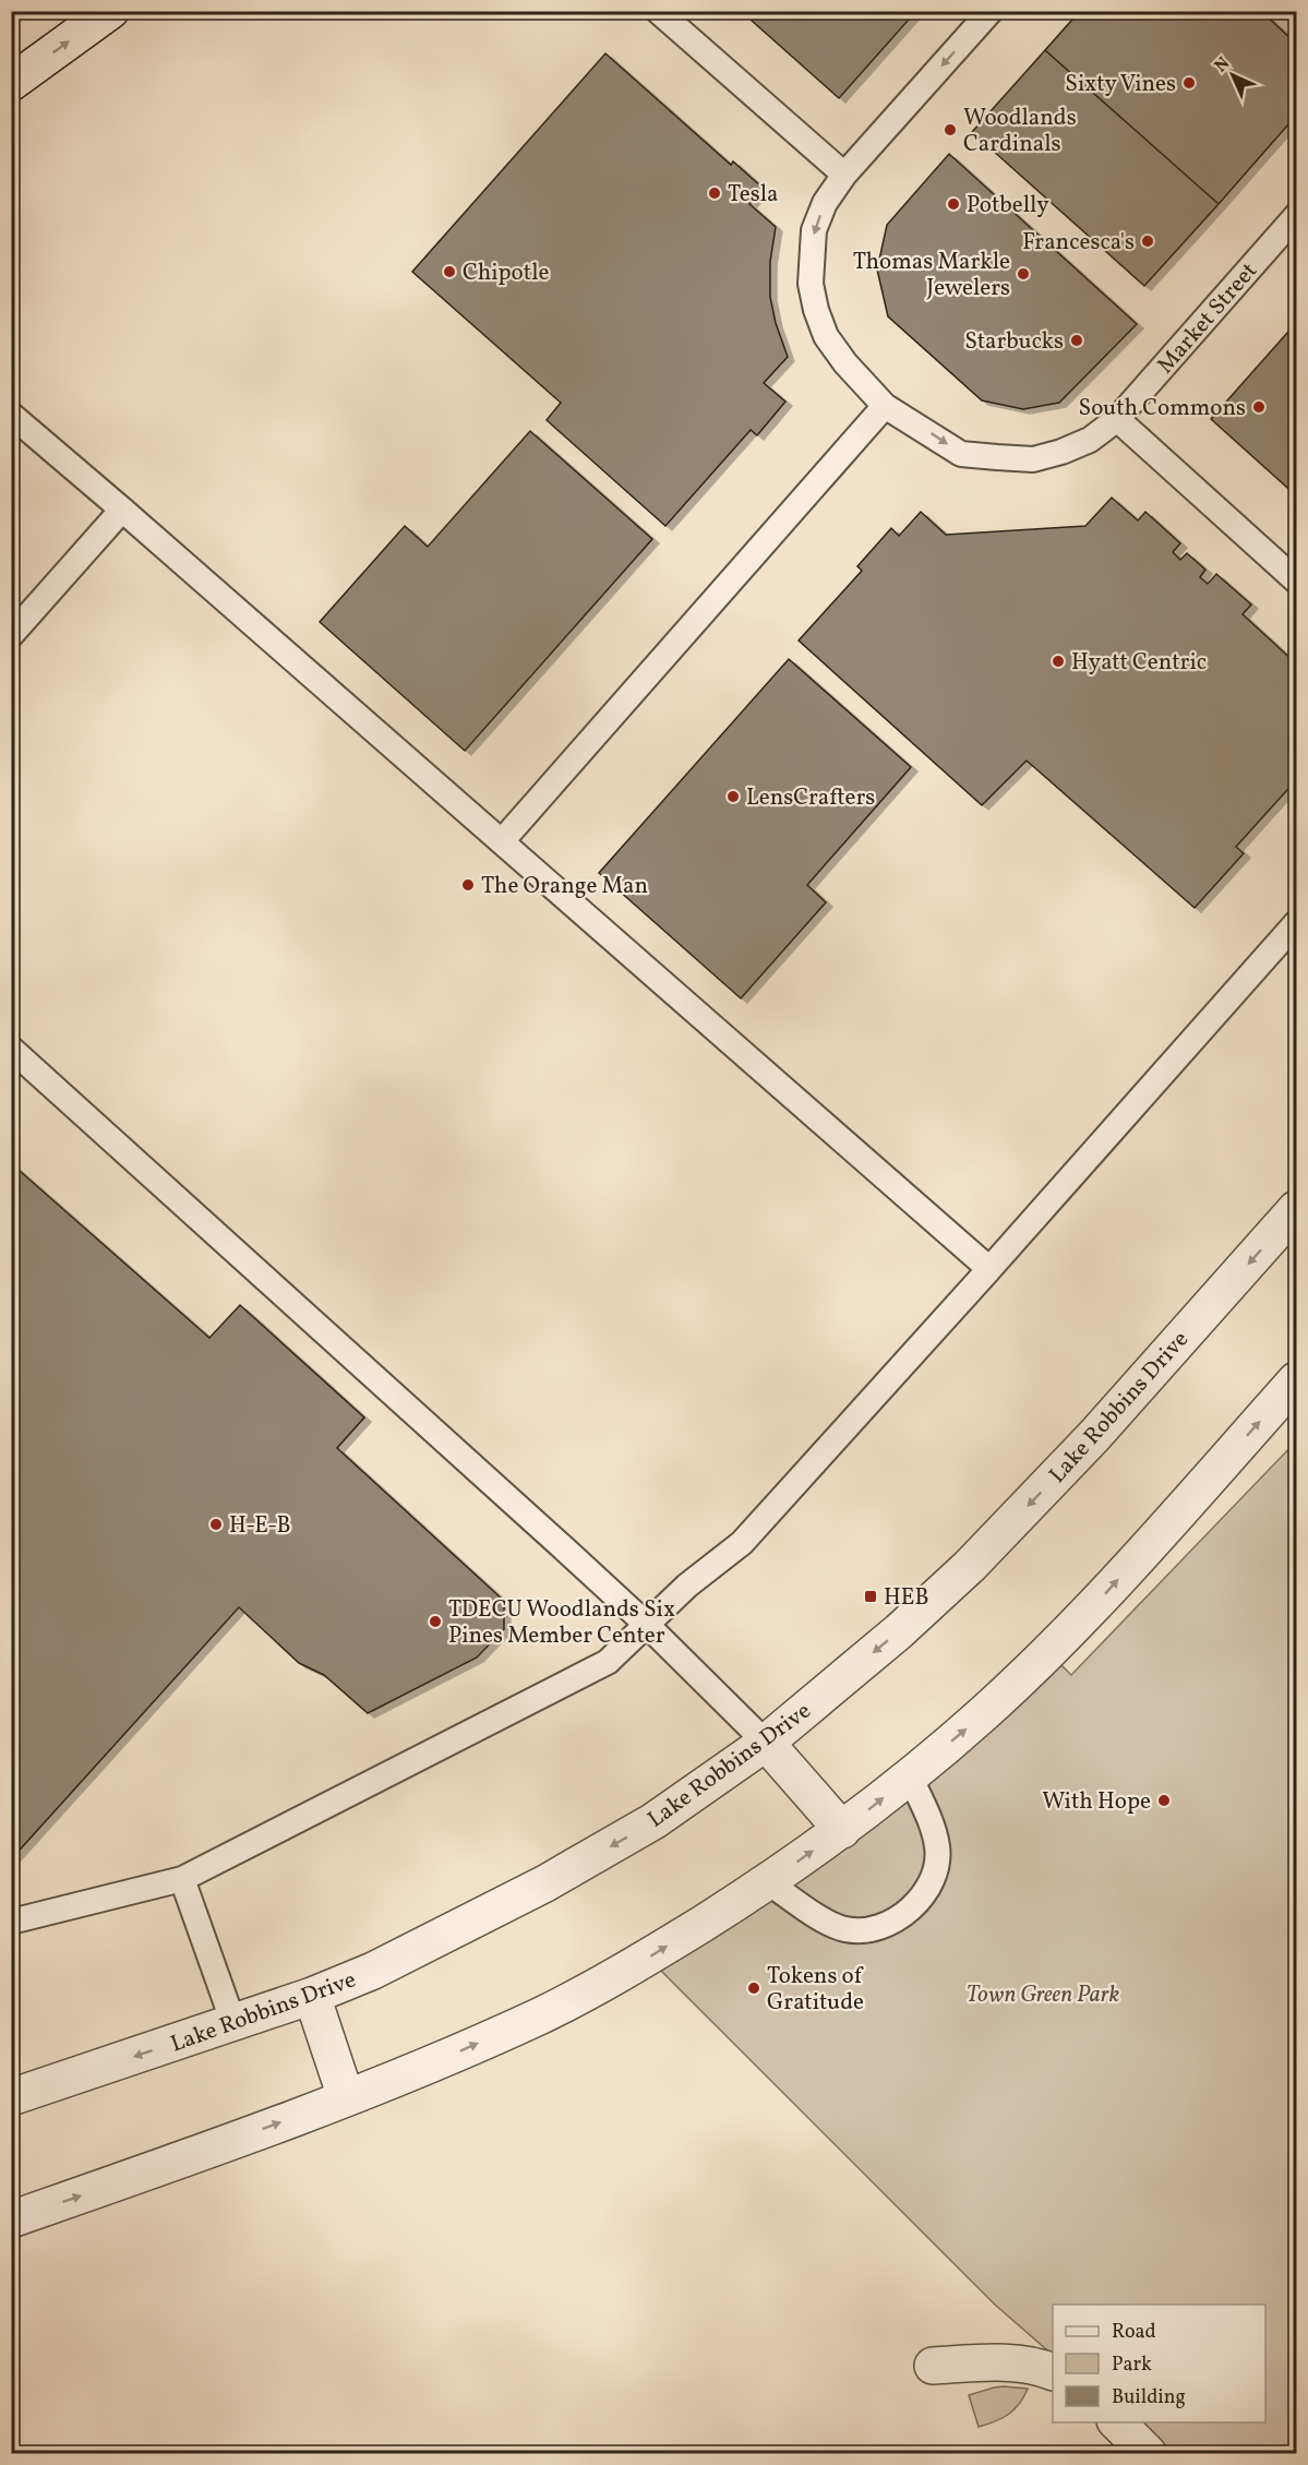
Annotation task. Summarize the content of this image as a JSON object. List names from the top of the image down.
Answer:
{
  "streets": {
    "street": ["Lake Robbins Drive"],
    "lane": ["Market Street"]
  },
  "parks": ["Town Green Park"],
  "places": {
    "other": [
      "Sixty Vines",
      "Woodlands Cardinals",
      "Tesla",
      "Potbelly",
      "Francesca's",
      "Chipotle",
      "Thomas Markle Jewelers",
      "Starbucks",
      "South Commons",
      "Hyatt Centric",
      "LensCrafters",
      "The Orange Man",
      "H-E-B",
      "TDECU Woodlands Six Pines Member Center",
      "With Hope",
      "Tokens of Gratitude"
    ],
    "transit": ["HEB"]
  },
  "legend": ["Road", "Park", "Building"],
  "north": "top left"
}
